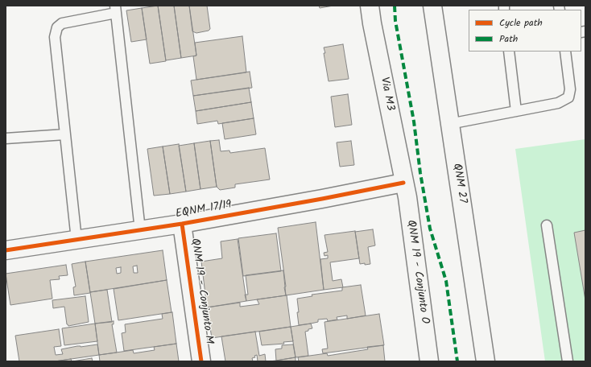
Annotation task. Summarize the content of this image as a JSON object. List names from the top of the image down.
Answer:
{
  "streets": {
    "main road": [
      "Via M3",
      "QNM 27",
      "EQNM 17/19",
      "QNM 19 - Conjunto O",
      "QNM 19 - Conjunto M"
    ]
  },
  "crossings": [
    ["Via M3", "EQNM 17/19"],
    ["Via M3", "QNM 19 - Conjunto O"],
    ["EQNM 17/19", "QNM 19 - Conjunto O"],
    ["EQNM 17/19", "QNM 19 - Conjunto M"]
  ],
  "legend": ["Cycle path", "Path"]
}
